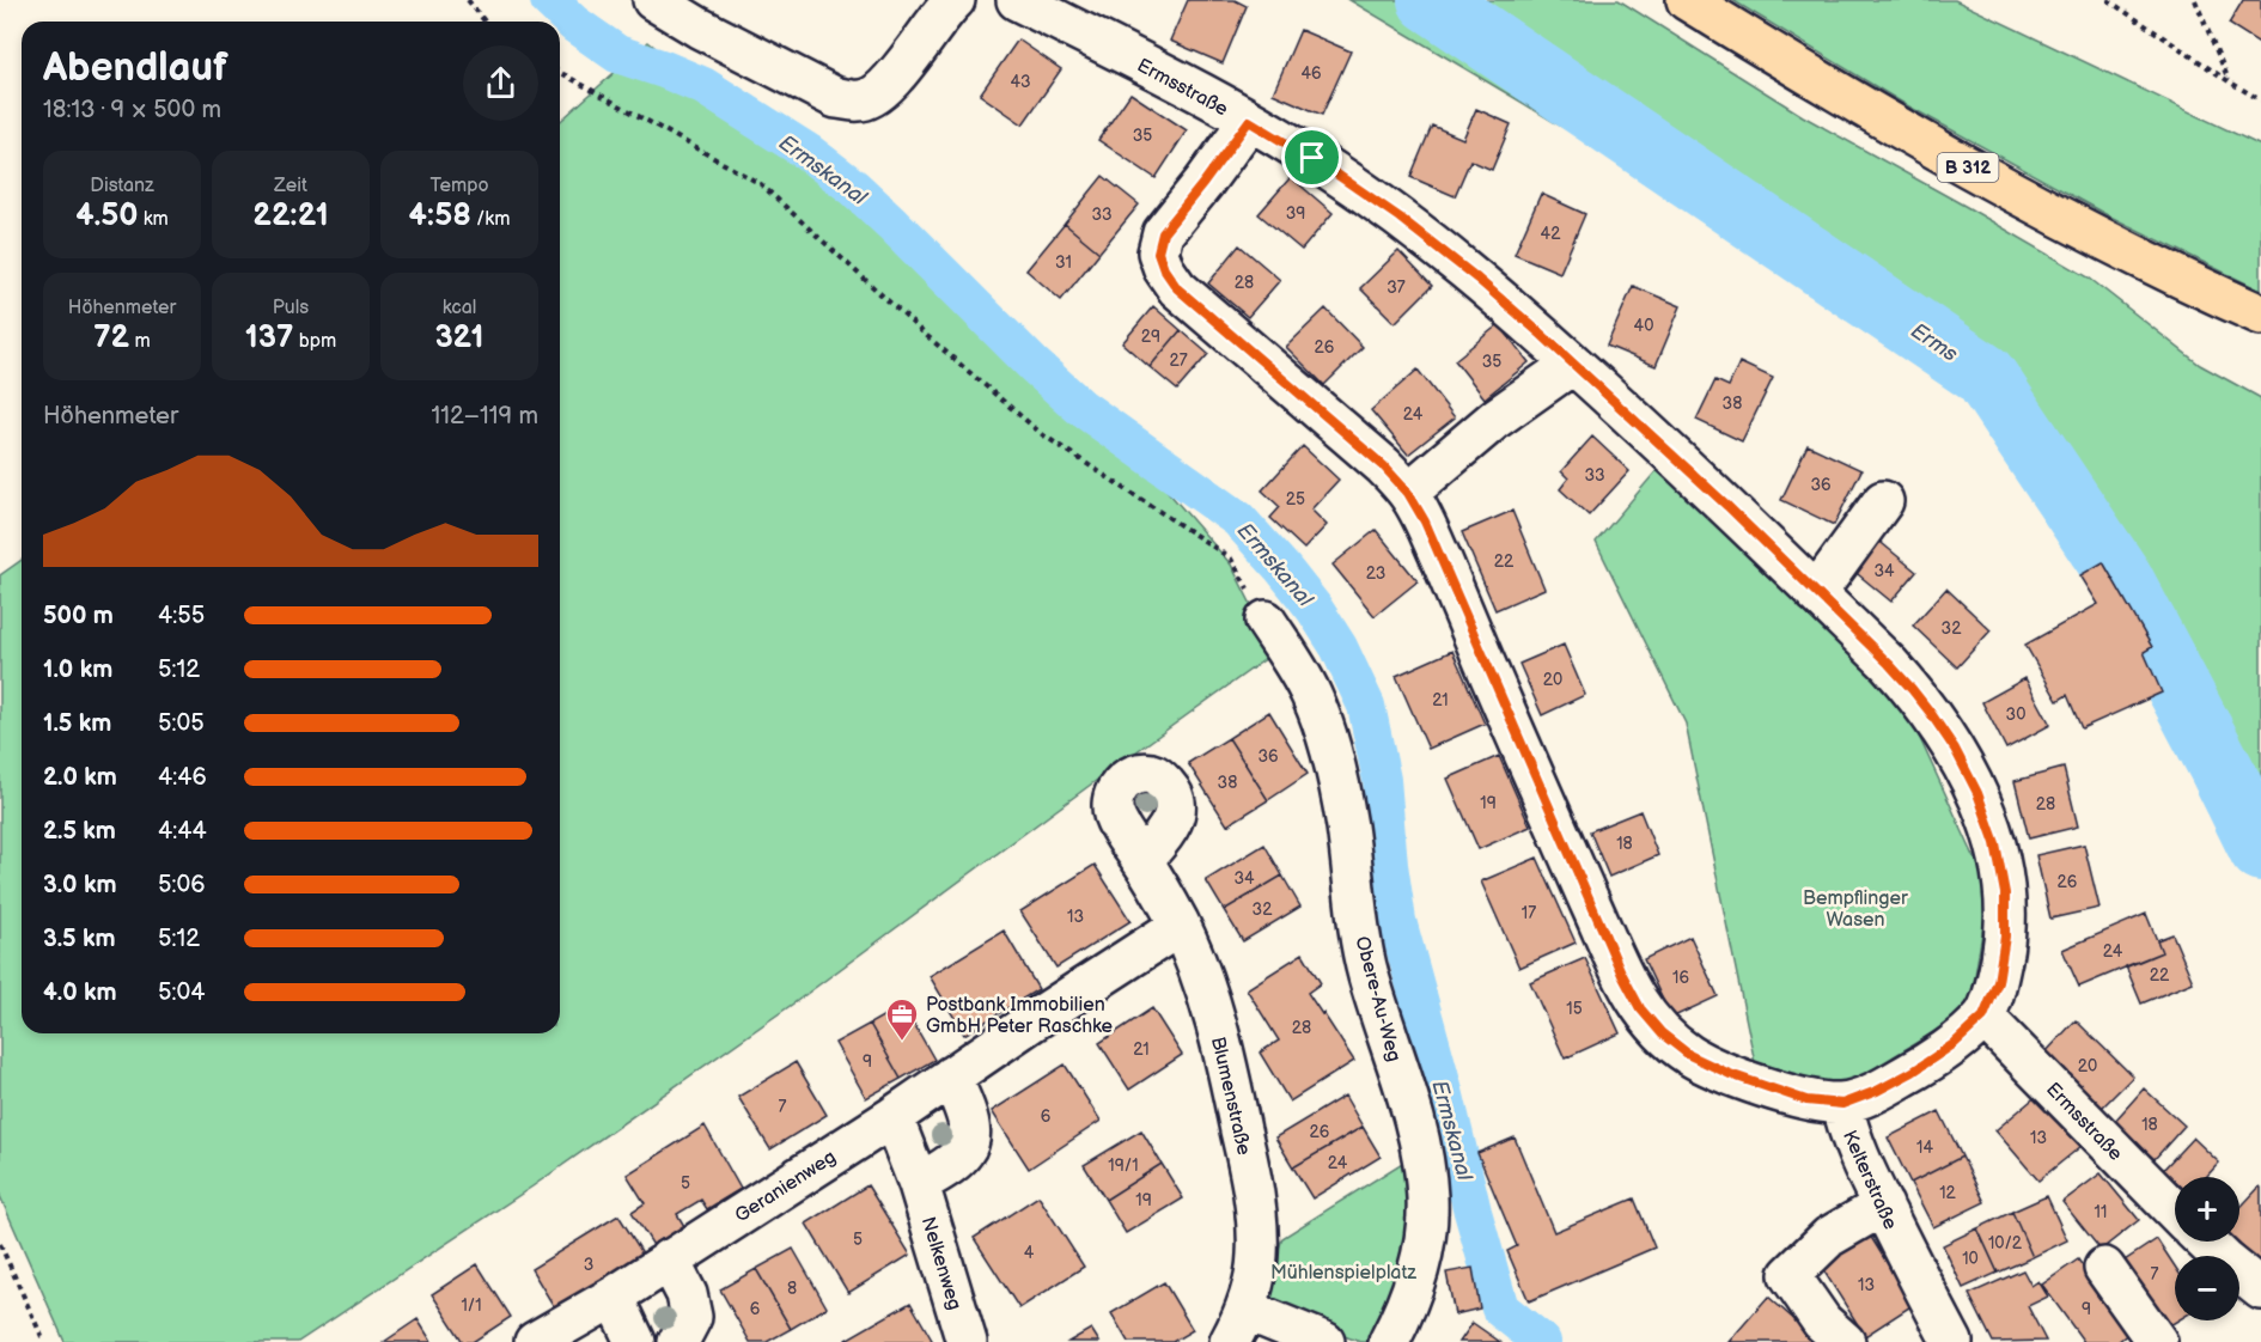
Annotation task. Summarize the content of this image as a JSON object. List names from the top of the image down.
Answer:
{
  "streets": {
    "highway": ["B 312"],
    "street": [
      "Ermsstraße",
      "Obere-Au-Weg",
      "Blumenstraße",
      "Kelterstraße",
      "Geranienweg",
      "Nelkenweg"
    ]
  },
  "crossings": [
    ["Ermsstraße", "Kelterstraße"],
    ["Blumenstraße", "Geranienweg"],
    ["Geranienweg", "Nelkenweg"]
  ],
  "water": ["Ermskanal", "Erms"],
  "parks": ["Bempflinger Wasen", "Mühlenspielplatz"],
  "places": {
    "office": ["Postbank Immobilien GmbH Peter Raschke"]
  },
  "house_numbers": [
    "46",
    "43",
    "35",
    "39",
    "33",
    "42",
    "31",
    "28",
    "37",
    "40",
    "29",
    "26",
    "27",
    "35",
    "38",
    "24",
    "33",
    "36",
    "25",
    "22",
    "34",
    "23",
    "32",
    "20",
    "21",
    "30",
    "36",
    "38",
    "19",
    "28",
    "18",
    "34",
    "26",
    "32",
    "17",
    "13",
    "24",
    "22",
    "16",
    "15",
    "28",
    "21",
    "9",
    "20",
    "7",
    "6",
    "18",
    "26",
    "13",
    "14",
    "24",
    "19/1",
    "5",
    "12",
    "19",
    "11",
    "5",
    "10/2",
    "4",
    "10",
    "3",
    "7",
    "13",
    "8",
    "1/1",
    "6",
    "9"
  ],
  "page": {
    "heading": ["Abendlauf", "18:13 · 9 × 500 m"],
    "stats": [
      ["Distanz", "4.50 km"],
      ["Zeit", "22:21"],
      ["Tempo", "4:58 /km"],
      ["Höhenmeter", "72 m"],
      ["Puls", "137 bpm"],
      ["kcal", "321"]
    ],
    "chart": ["Höhenmeter", "112–119 m"],
    "list": [
      {
        "name": "500 m",
        "note": "4:55"
      },
      {
        "name": "1.0 km",
        "note": "5:12"
      },
      {
        "name": "1.5 km",
        "note": "5:05"
      },
      {
        "name": "2.0 km",
        "note": "4:46"
      },
      {
        "name": "2.5 km",
        "note": "4:44"
      },
      {
        "name": "3.0 km",
        "note": "5:06"
      },
      {
        "name": "3.5 km",
        "note": "5:12"
      },
      {
        "name": "4.0 km",
        "note": "5:04"
      }
    ],
    "map_buttons": ["+", "−"]
  }
}
